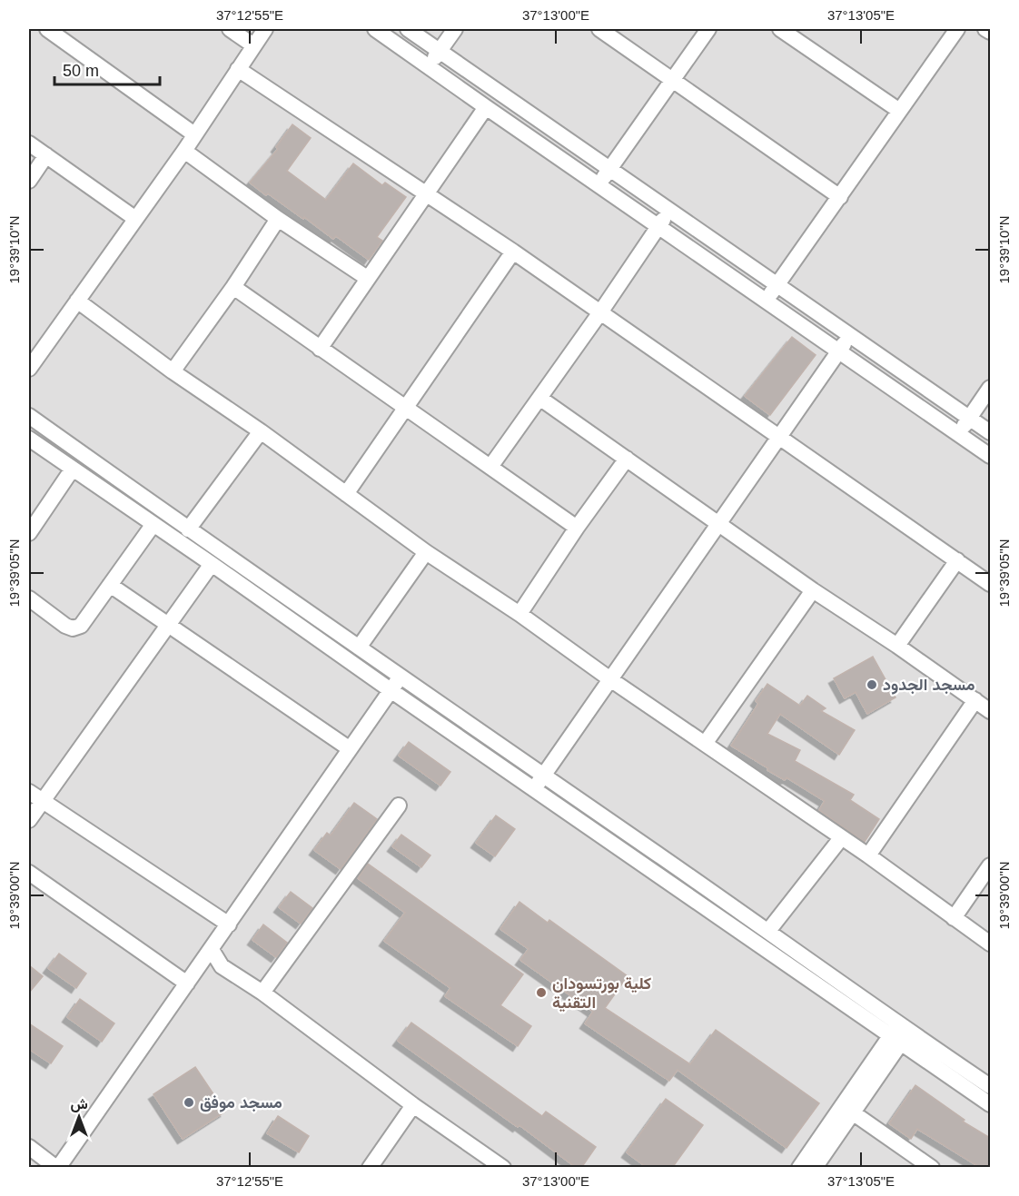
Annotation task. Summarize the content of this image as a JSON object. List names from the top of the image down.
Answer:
{
  "places": ["مسجد الجدود", "كلية بورتسودان التقنية", "مسجد موفق"],
  "scale_bar": "50 m",
  "north": "top",
  "coordinates": [
    "37°12'55\"E",
    "37°13'00\"E",
    "37°13'05\"E",
    "19°39'10\"N",
    "19°39'05\"N",
    "19°39'00\"N"
  ]
}
